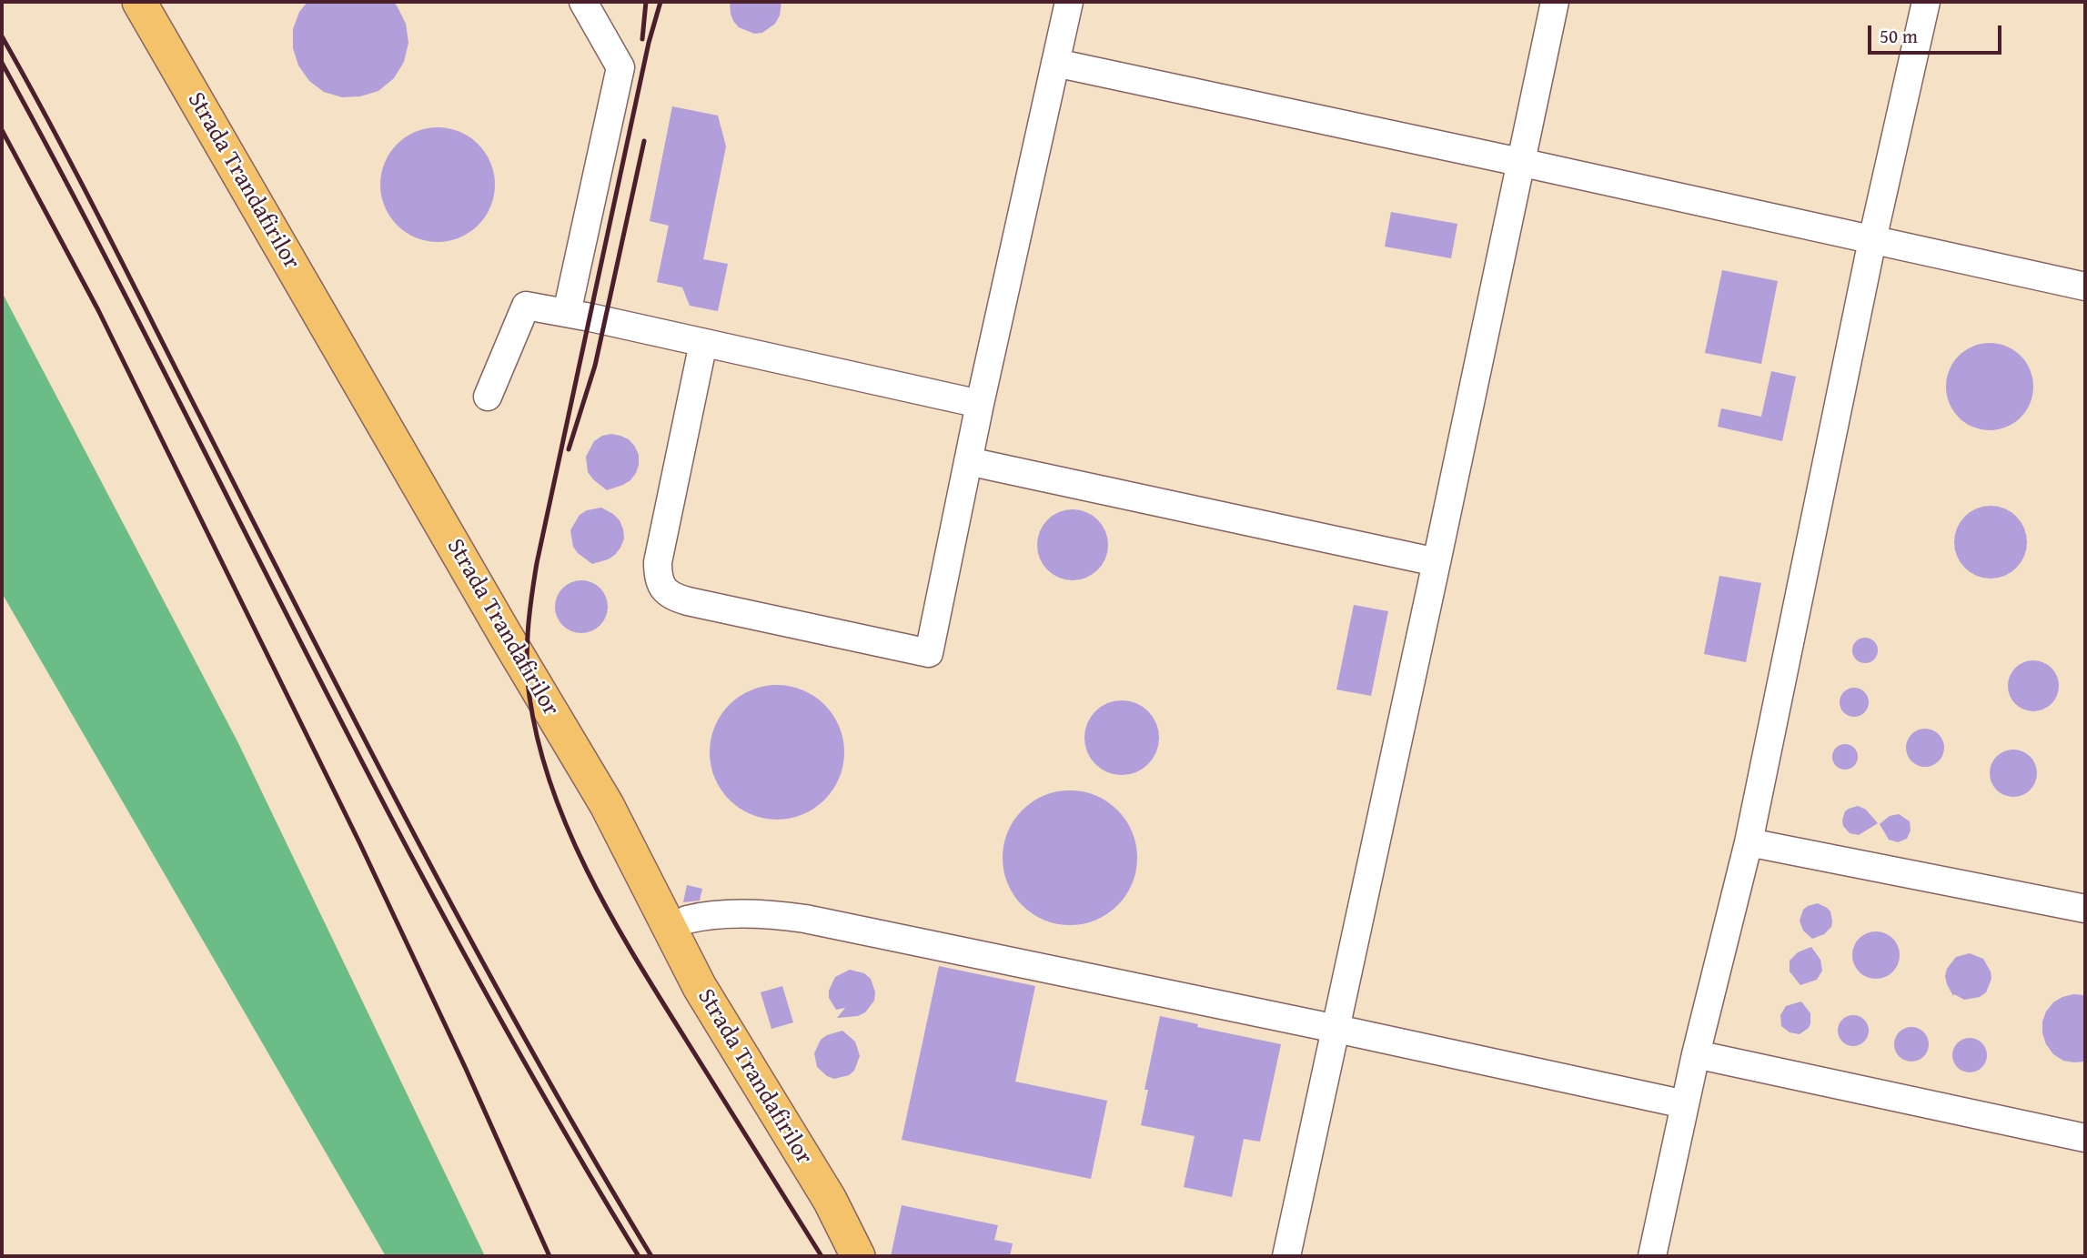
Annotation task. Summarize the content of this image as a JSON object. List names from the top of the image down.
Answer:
{
  "streets": {
    "main road": ["Strada Trandafirilor"]
  },
  "scale_bar": "50 m"
}
